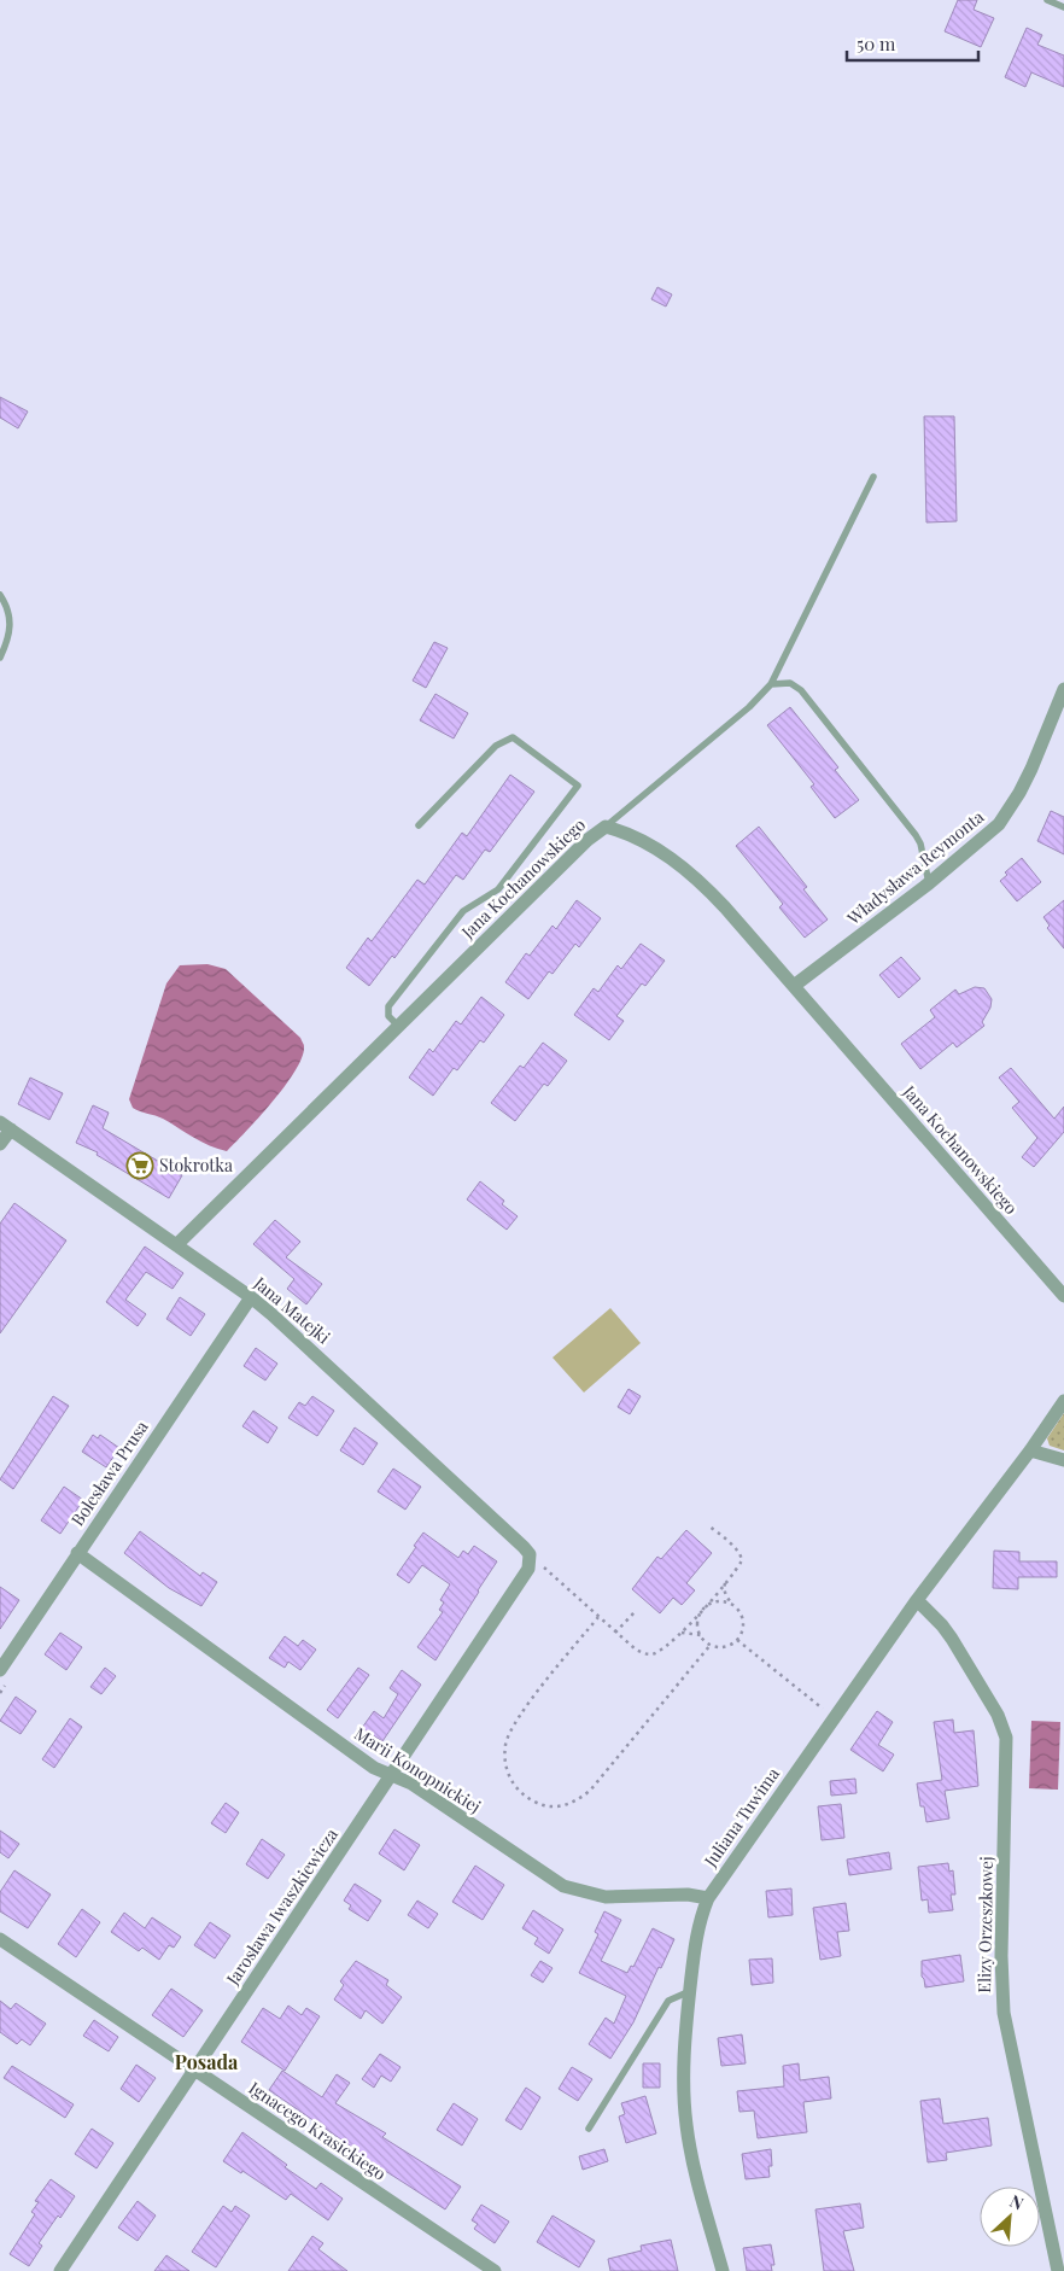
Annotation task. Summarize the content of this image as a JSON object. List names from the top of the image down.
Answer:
{
  "streets": {
    "street": [
      "Władysława Reymonta",
      "Jana Kochanowskiego",
      "Jana Matejki",
      "Bolesława Prusa",
      "Marii Konopnickiej",
      "Juliana Tuwima",
      "Jarosława Iwaszkiewicza",
      "Elizy Orzeszkowej",
      "Ignacego Krasickiego"
    ]
  },
  "crossings": [
    ["Władysława Reymonta", "Jana Kochanowskiego"],
    ["Jana Kochanowskiego", "Jana Matejki"],
    ["Jana Matejki", "Bolesława Prusa"],
    ["Jana Matejki", "Jarosława Iwaszkiewicza"],
    ["Bolesława Prusa", "Marii Konopnickiej"],
    ["Marii Konopnickiej", "Juliana Tuwima"],
    ["Marii Konopnickiej", "Jarosława Iwaszkiewicza"],
    ["Juliana Tuwima", "Elizy Orzeszkowej"],
    ["Jarosława Iwaszkiewicza", "Ignacego Krasickiego"]
  ],
  "districts": ["Posada"],
  "places": {
    "supermarket": ["Stokrotka"]
  },
  "scale_bar": "50 m",
  "north": "top right"
}
